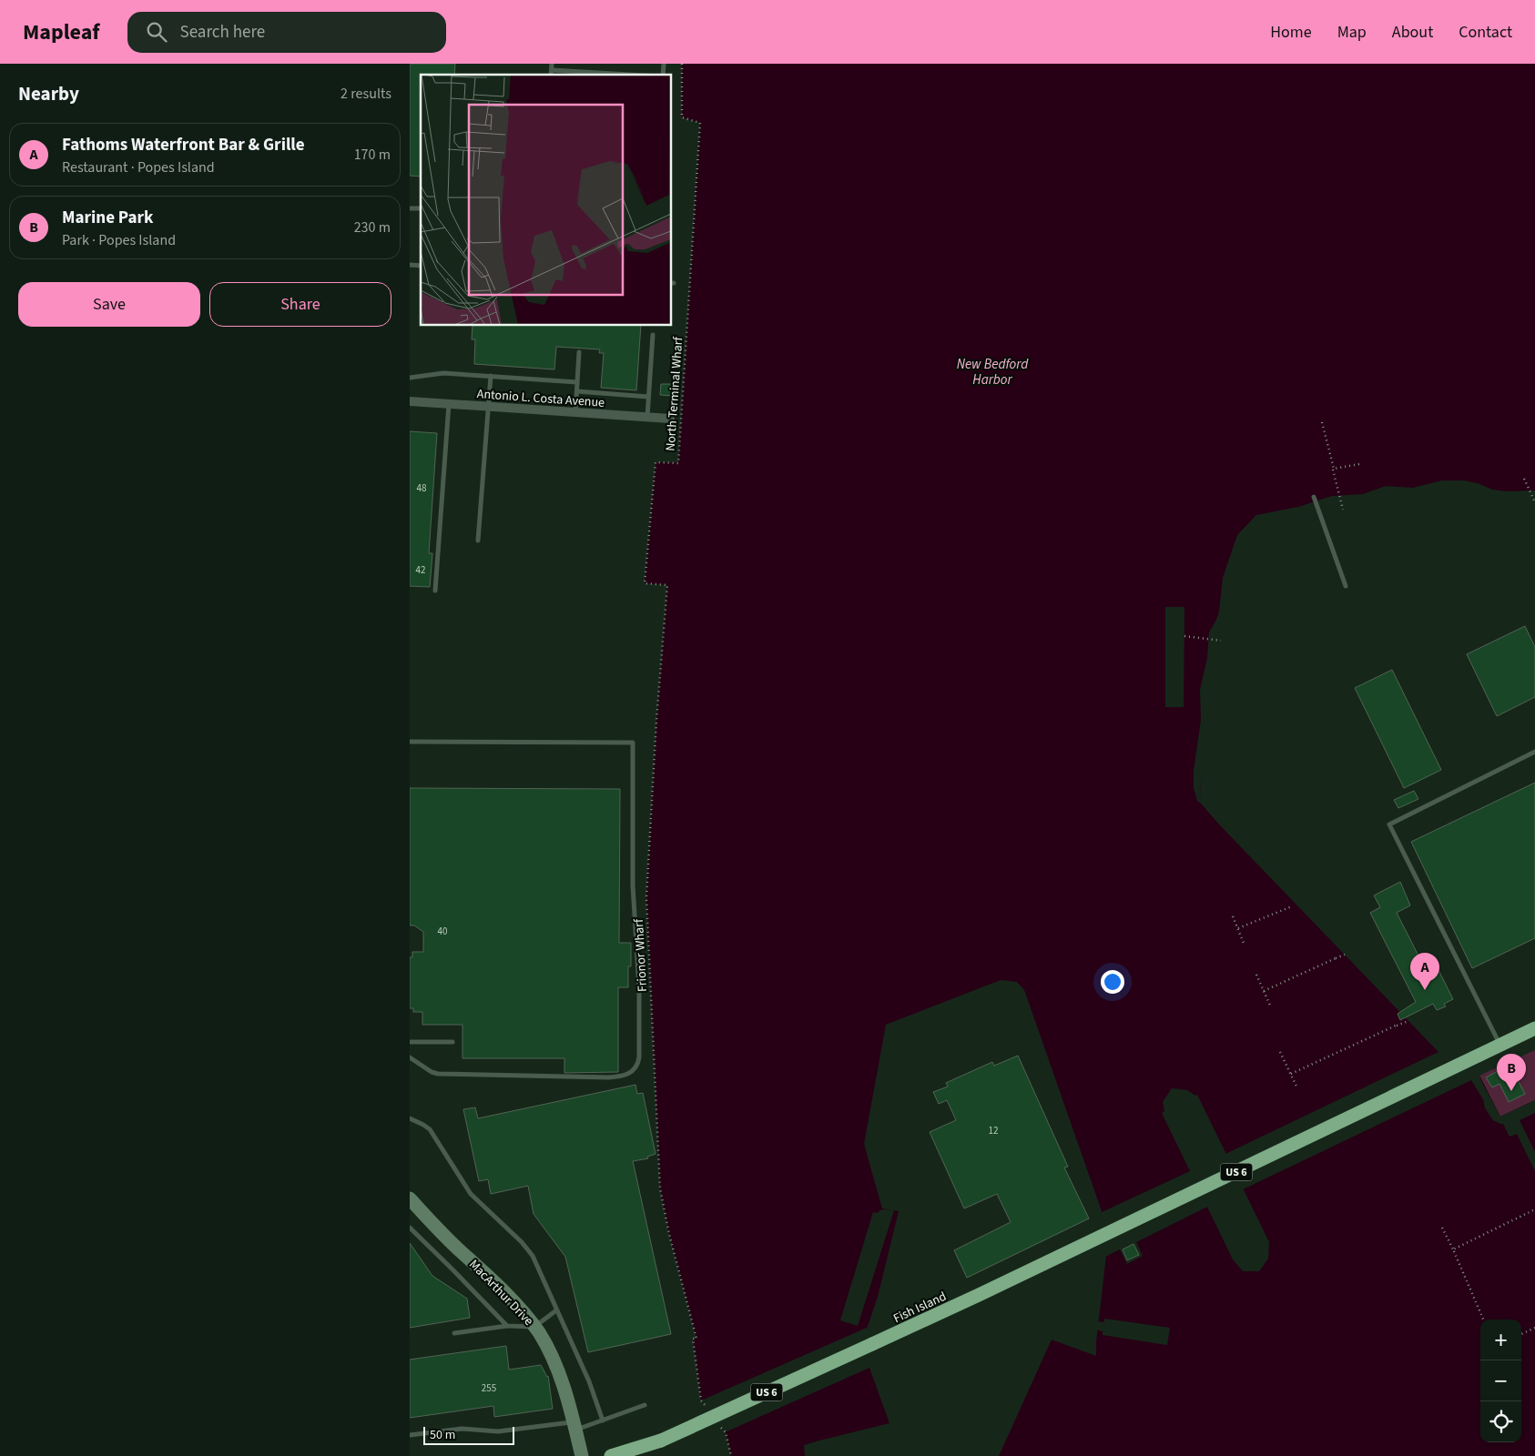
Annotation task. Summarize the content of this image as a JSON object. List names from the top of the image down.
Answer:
{
  "streets": {
    "highway": ["US 6", "Fish Island"],
    "street": ["Antonio L. Costa Avenue", "MacArthur Drive"],
    "path": ["North Terminal Wharf", "Frionor Wharf"]
  },
  "crossings": [
    ["North Terminal Wharf", "Frionor Wharf"],
    ["US 6", "Fish Island"]
  ],
  "water": ["New Bedford Harbor"],
  "house_numbers": [
    "48",
    "42",
    "40",
    "12",
    "255"
  ],
  "scale_bar": "50 m",
  "page": {
    "header": "Mapleaf",
    "search": "Search here",
    "nav": [
      "Home",
      "Map",
      "About",
      "Contact"
    ],
    "heading": ["Nearby", "2 results"],
    "list": [
      {
        "mark": "A",
        "name": "Fathoms Waterfront Bar & Grille",
        "note": "Restaurant · Popes Island",
        "value": "170 m"
      },
      {
        "mark": "B",
        "name": "Marine Park",
        "note": "Park · Popes Island",
        "value": "230 m"
      }
    ],
    "buttons": ["Save", "Share"],
    "pins": ["A", "B"],
    "map_buttons": ["+", "−"],
    "scale": "50 m"
  }
}
